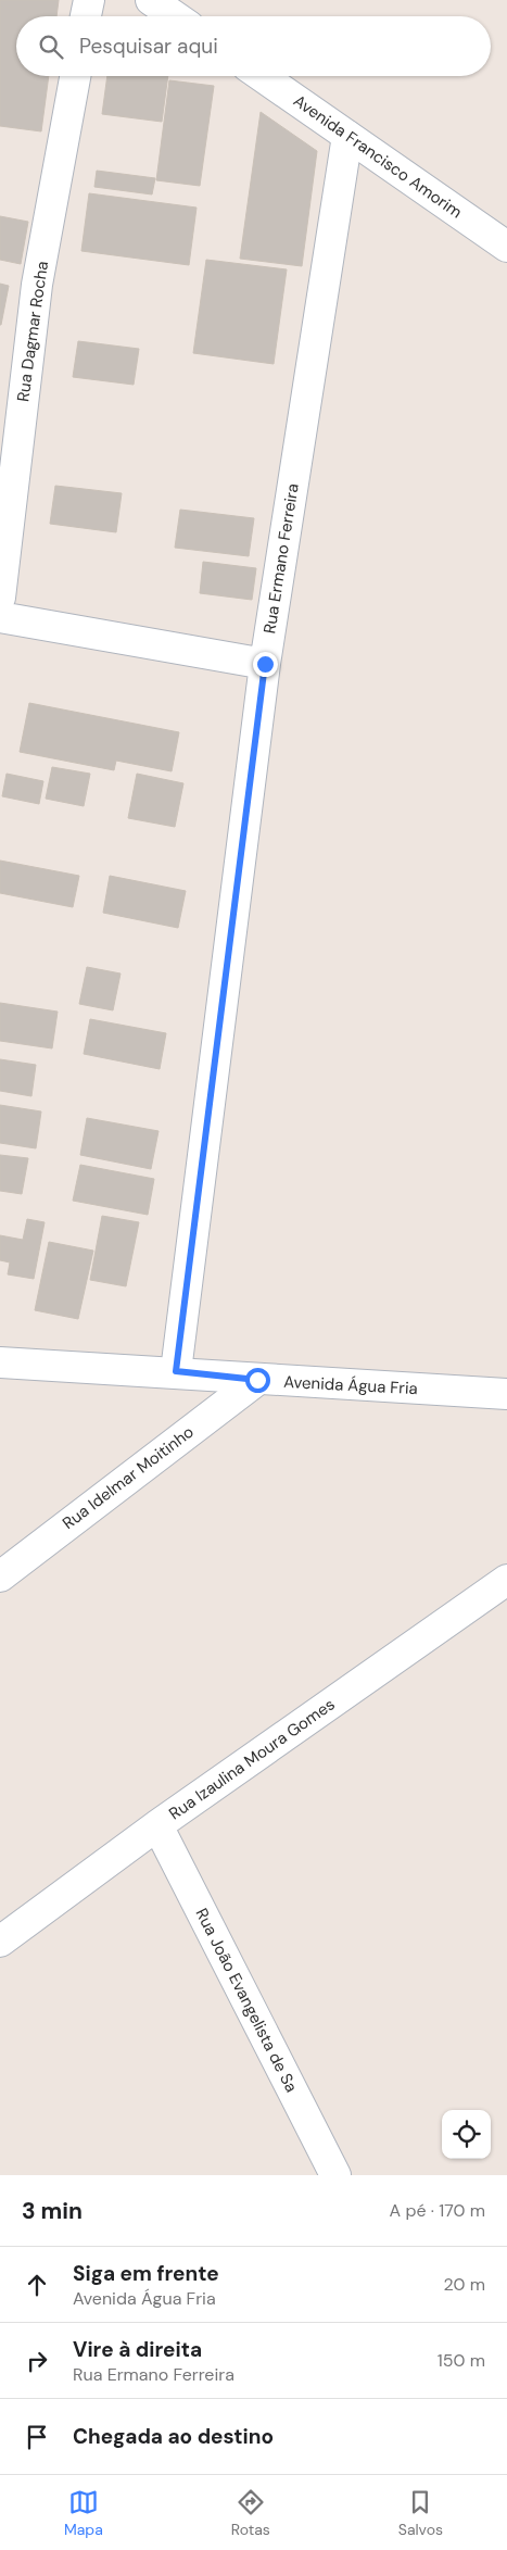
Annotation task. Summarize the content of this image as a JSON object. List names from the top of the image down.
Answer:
{
  "streets": {
    "street": [
      "Avenida Francisco Amorim",
      "Rua Dagmar Rocha",
      "Rua Ermano Ferreira",
      "Avenida Água Fria",
      "Rua Idelmar Moitinho",
      "Rua Izaulina Moura Gomes",
      "Rua João Evangelista de Sa"
    ]
  },
  "crossings": [
    ["Avenida Francisco Amorim", "Rua Ermano Ferreira"],
    ["Rua Ermano Ferreira", "Avenida Água Fria"],
    ["Avenida Água Fria", "Rua Idelmar Moitinho"],
    ["Rua Izaulina Moura Gomes", "Rua João Evangelista de Sa"]
  ],
  "page": {
    "search": "Pesquisar aqui",
    "heading": ["3 min", "A pé · 170 m"],
    "list": [
      ["Siga em frente", "Avenida Água Fria", "20 m"],
      ["Vire à direita", "Rua Ermano Ferreira", "150 m"],
      "Chegada ao destino"
    ],
    "nav": ["Mapa", "Rotas", "Salvos"]
  }
}
